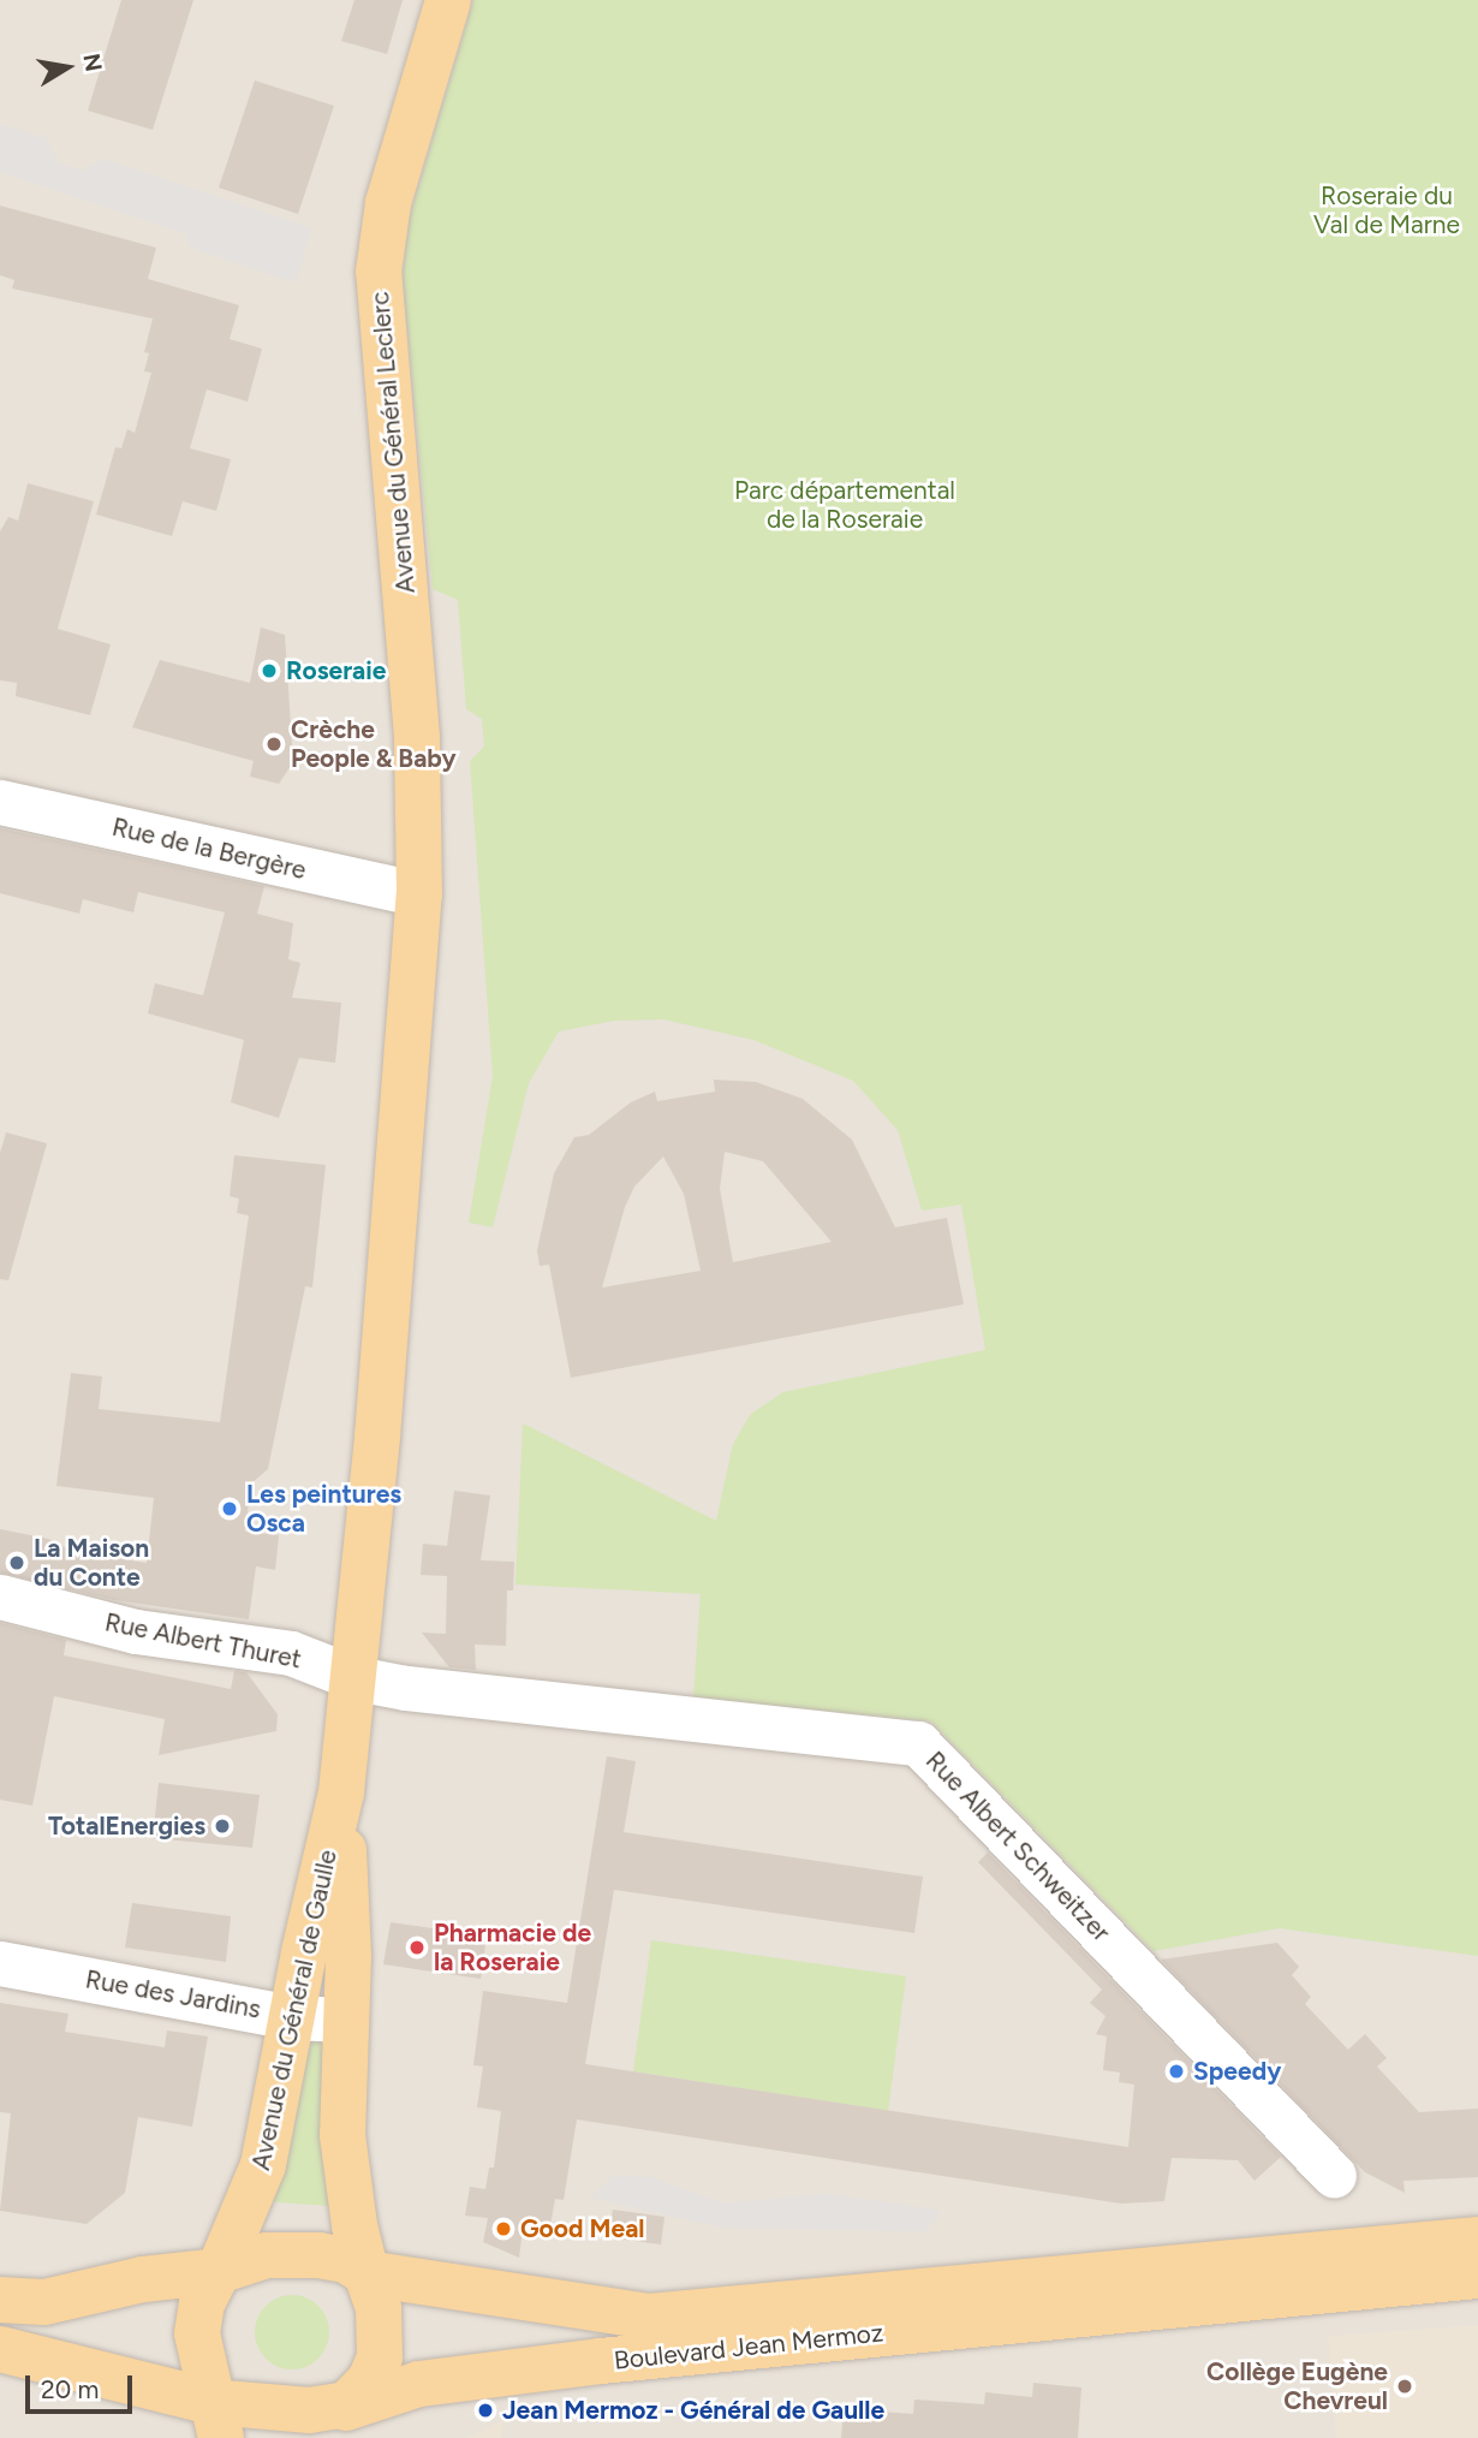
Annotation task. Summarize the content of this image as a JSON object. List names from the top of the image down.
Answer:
{
  "streets": {
    "main road": ["Avenue du Général Leclerc", "Avenue du Général de Gaulle", "Boulevard Jean Mermoz"],
    "street": [
      "Rue de la Bergère",
      "Rue Albert Thuret",
      "Rue Albert Schweitzer",
      "Rue des Jardins"
    ]
  },
  "crossings": [
    ["Avenue du Général Leclerc", "Rue de la Bergère"],
    ["Avenue du Général Leclerc", "Avenue du Général de Gaulle"],
    ["Rue Albert Thuret", "Rue Albert Schweitzer"],
    ["Rue Albert Thuret", "Avenue du Général de Gaulle"],
    ["Rue Albert Schweitzer", "Avenue du Général de Gaulle"],
    ["Rue des Jardins", "Avenue du Général de Gaulle"],
    ["Avenue du Général de Gaulle", "Boulevard Jean Mermoz"]
  ],
  "parks": ["Roseraie du Val de Marne", "Parc départemental de la Roseraie"],
  "places": [
    "Roseraie",
    "Crèche People & Baby",
    "Les peintures Osca",
    "La Maison du Conte",
    "TotalEnergies",
    "Pharmacie de la Roseraie",
    "Speedy",
    "Good Meal",
    "Collège Eugène Chevreul",
    "Jean Mermoz - Général de Gaulle"
  ],
  "scale_bar": "20 m",
  "north": "right"
}
